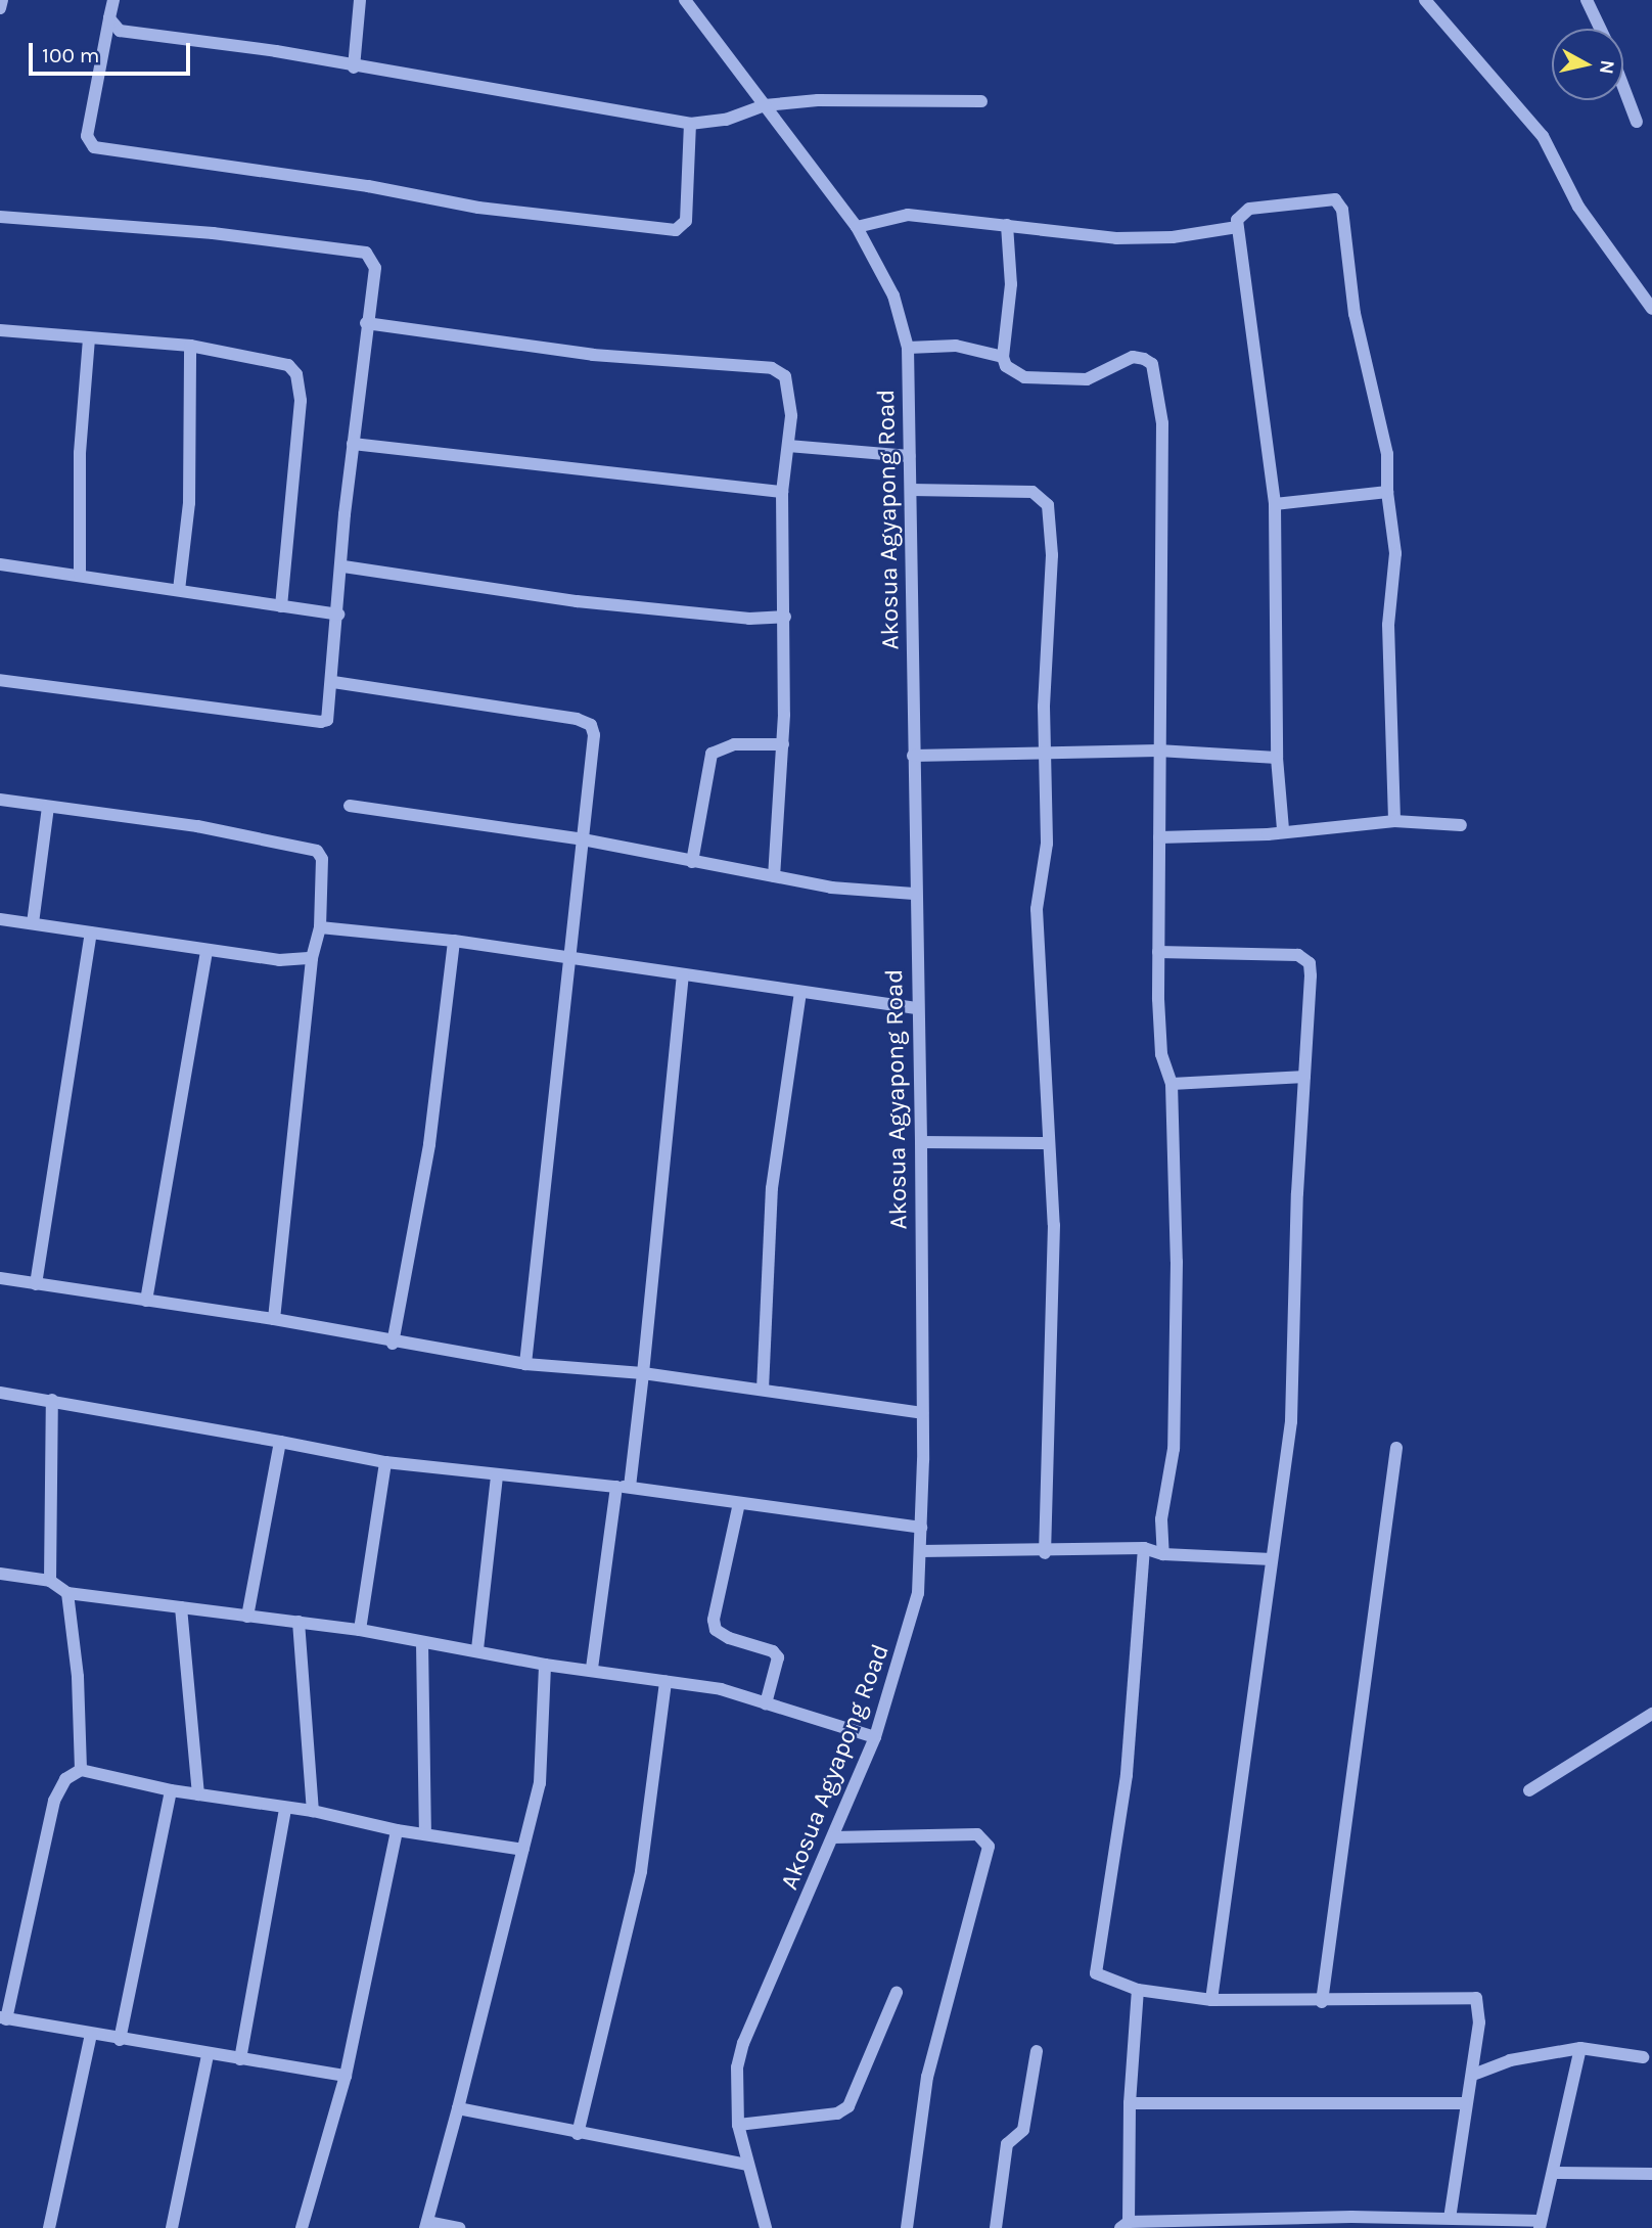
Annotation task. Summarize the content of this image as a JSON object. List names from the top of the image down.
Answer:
{
  "streets": {
    "street": ["Akosua Agyapong Road"]
  },
  "scale_bar": "100 m",
  "north": "right"
}
